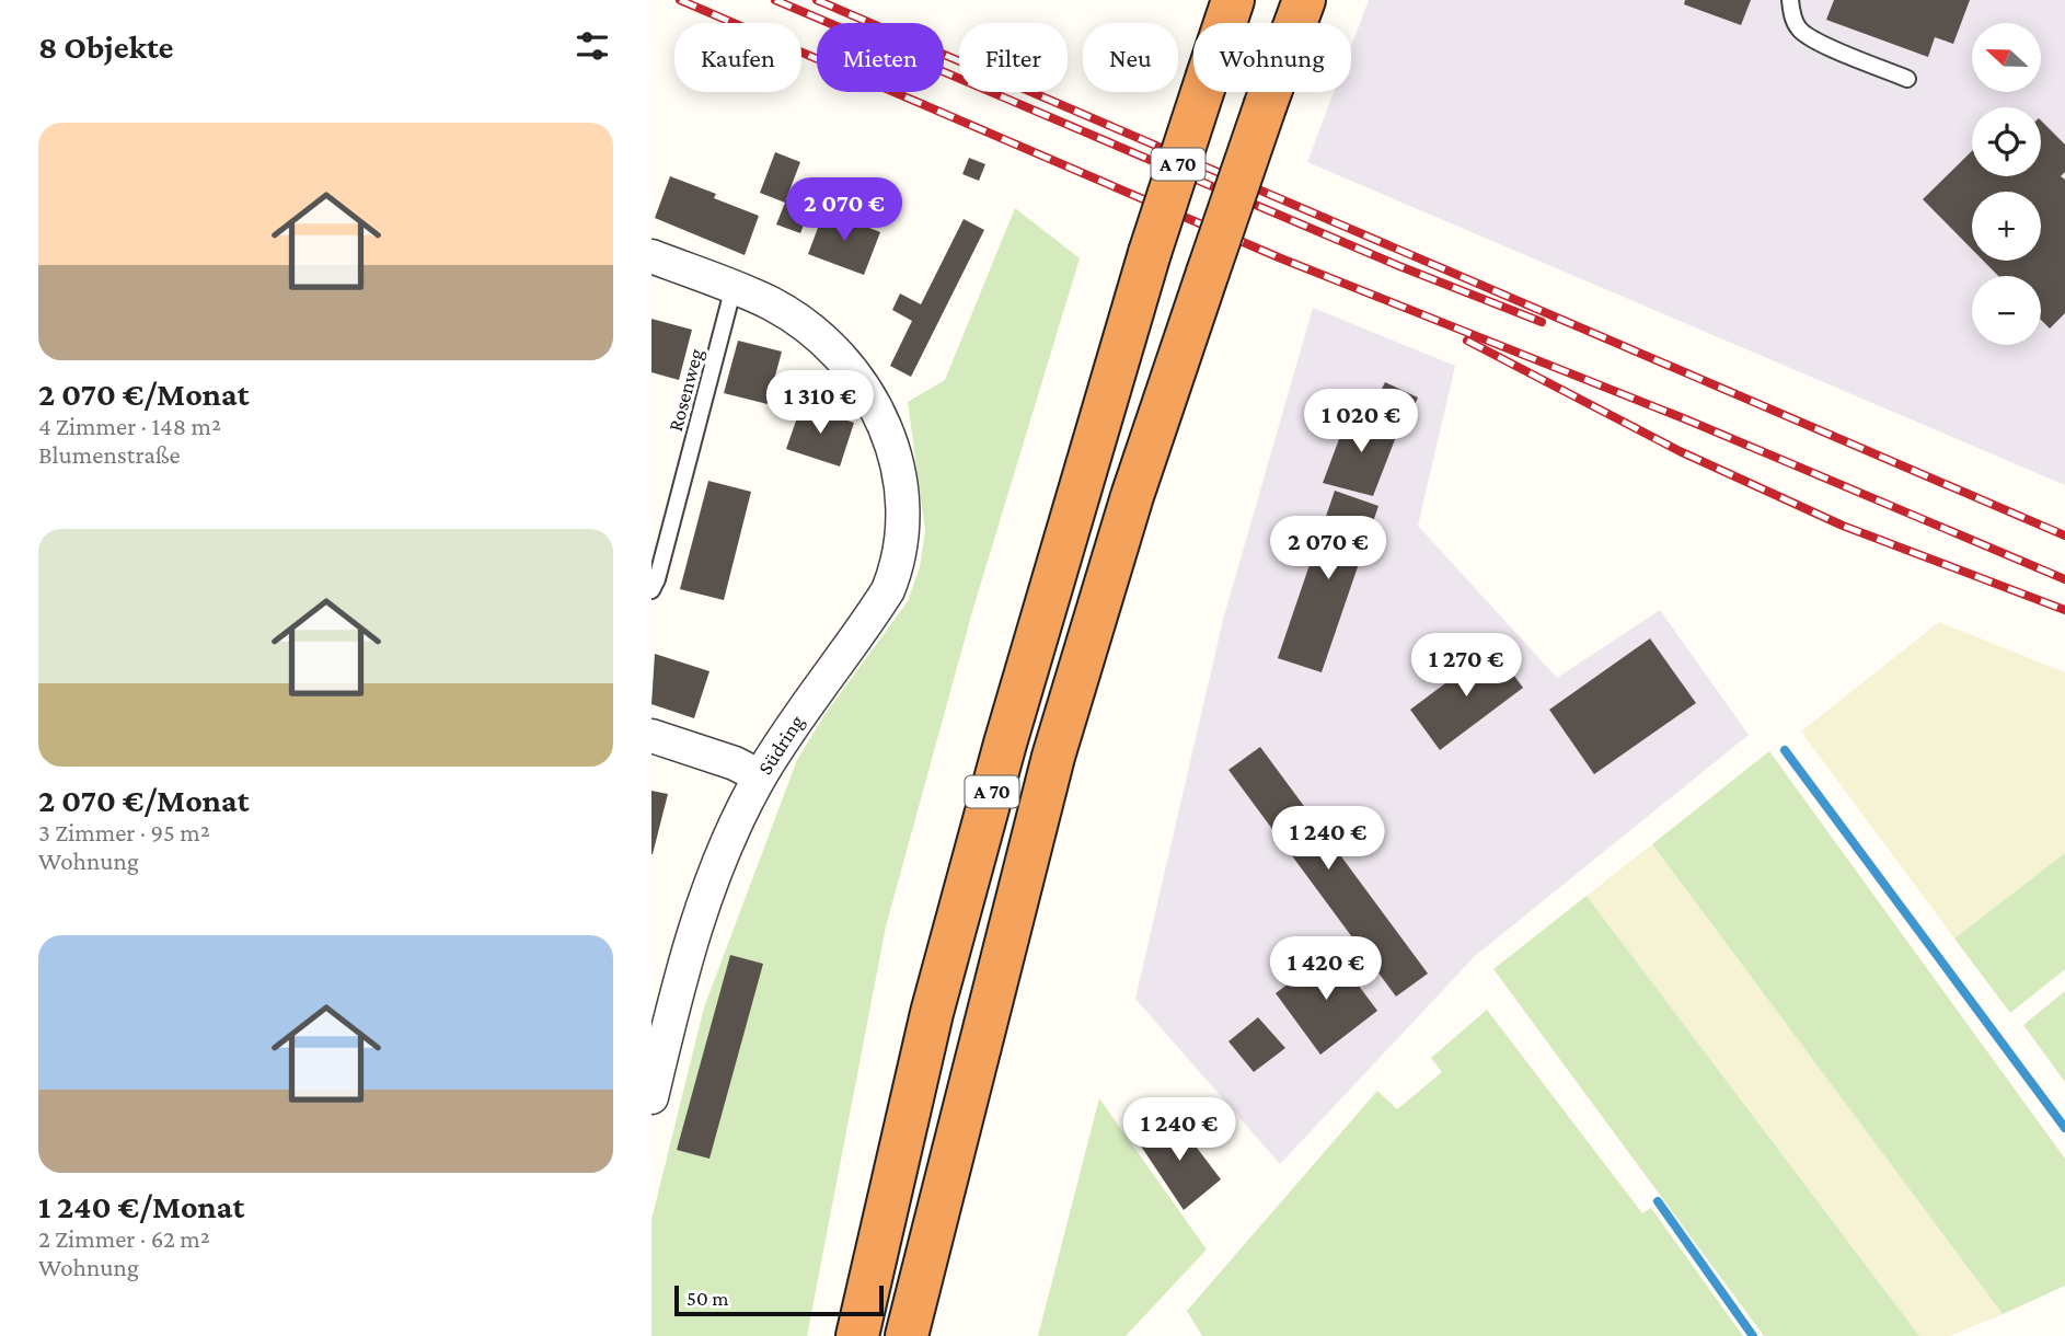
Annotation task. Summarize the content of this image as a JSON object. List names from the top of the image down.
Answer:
{
  "streets": {
    "highway": ["A 70"],
    "street": ["Südring"],
    "lane": ["Rosenweg"]
  },
  "crossings": [
    ["Rosenweg", "Südring"]
  ],
  "scale_bar": "50 m",
  "north": "left",
  "page": {
    "heading": "8 Objekte",
    "map_buttons": ["+", "−"],
    "chip": [
      "Kaufen",
      "Mieten",
      "Filter",
      "Neu",
      "Wohnung"
    ],
    "list": [
      {
        "name": "2 070 €/Monat",
        "note": "4 Zimmer · 148 m² · Blumenstraße"
      },
      {
        "name": "2 070 €/Monat",
        "note": "3 Zimmer · 95 m² · Wohnung"
      },
      {
        "name": "1 240 €/Monat",
        "note": "2 Zimmer · 62 m² · Wohnung"
      }
    ],
    "price": [
      "2 070 €",
      "1 310 €",
      "1 020 €",
      "2 070 €",
      "1 270 €",
      "1 240 €",
      "1 420 €",
      "1 240 €"
    ],
    "scale": "50 m"
  }
}
